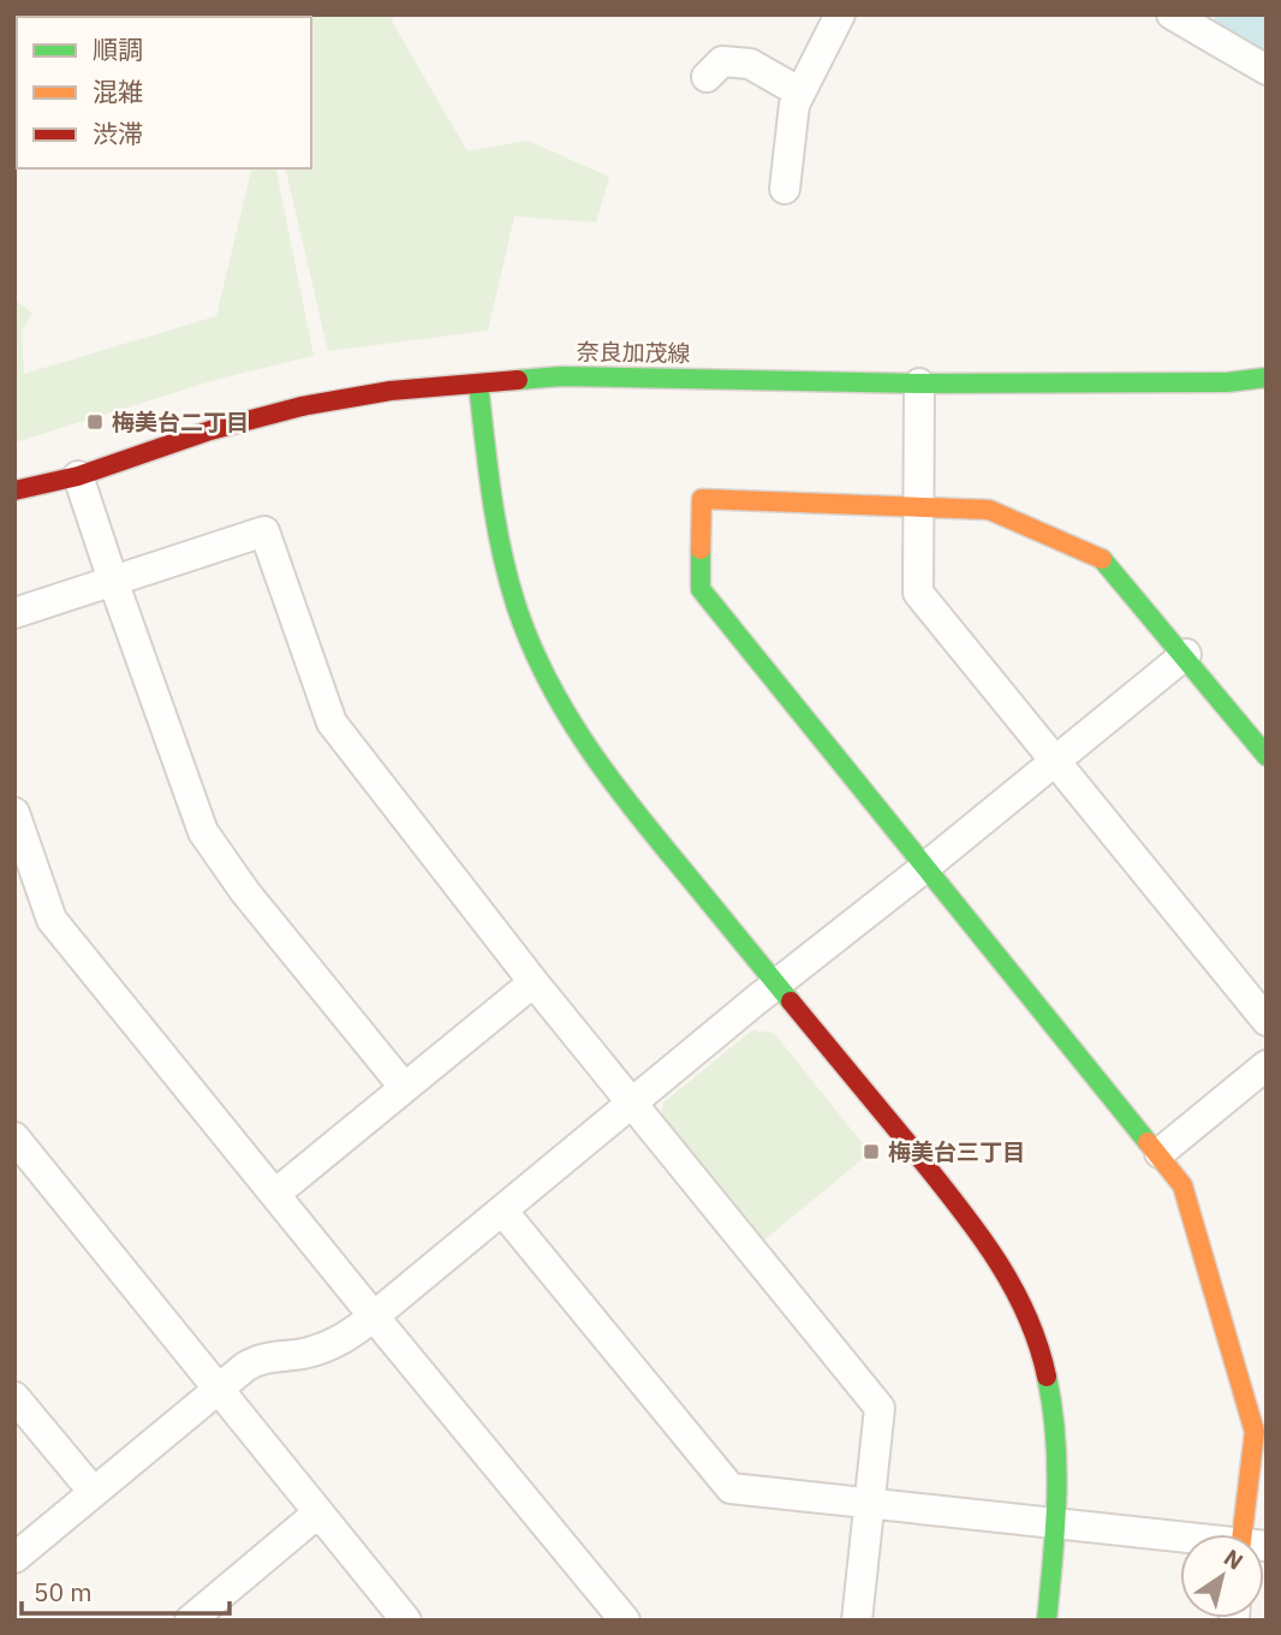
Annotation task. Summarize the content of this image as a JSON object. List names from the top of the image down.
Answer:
{
  "streets": {
    "street": ["奈良加茂線"]
  },
  "places": {
    "transit": ["梅美台二丁目", "梅美台三丁目"]
  },
  "legend": ["順調", "混雑", "渋滞"],
  "scale_bar": "50 m",
  "north": "top right"
}
